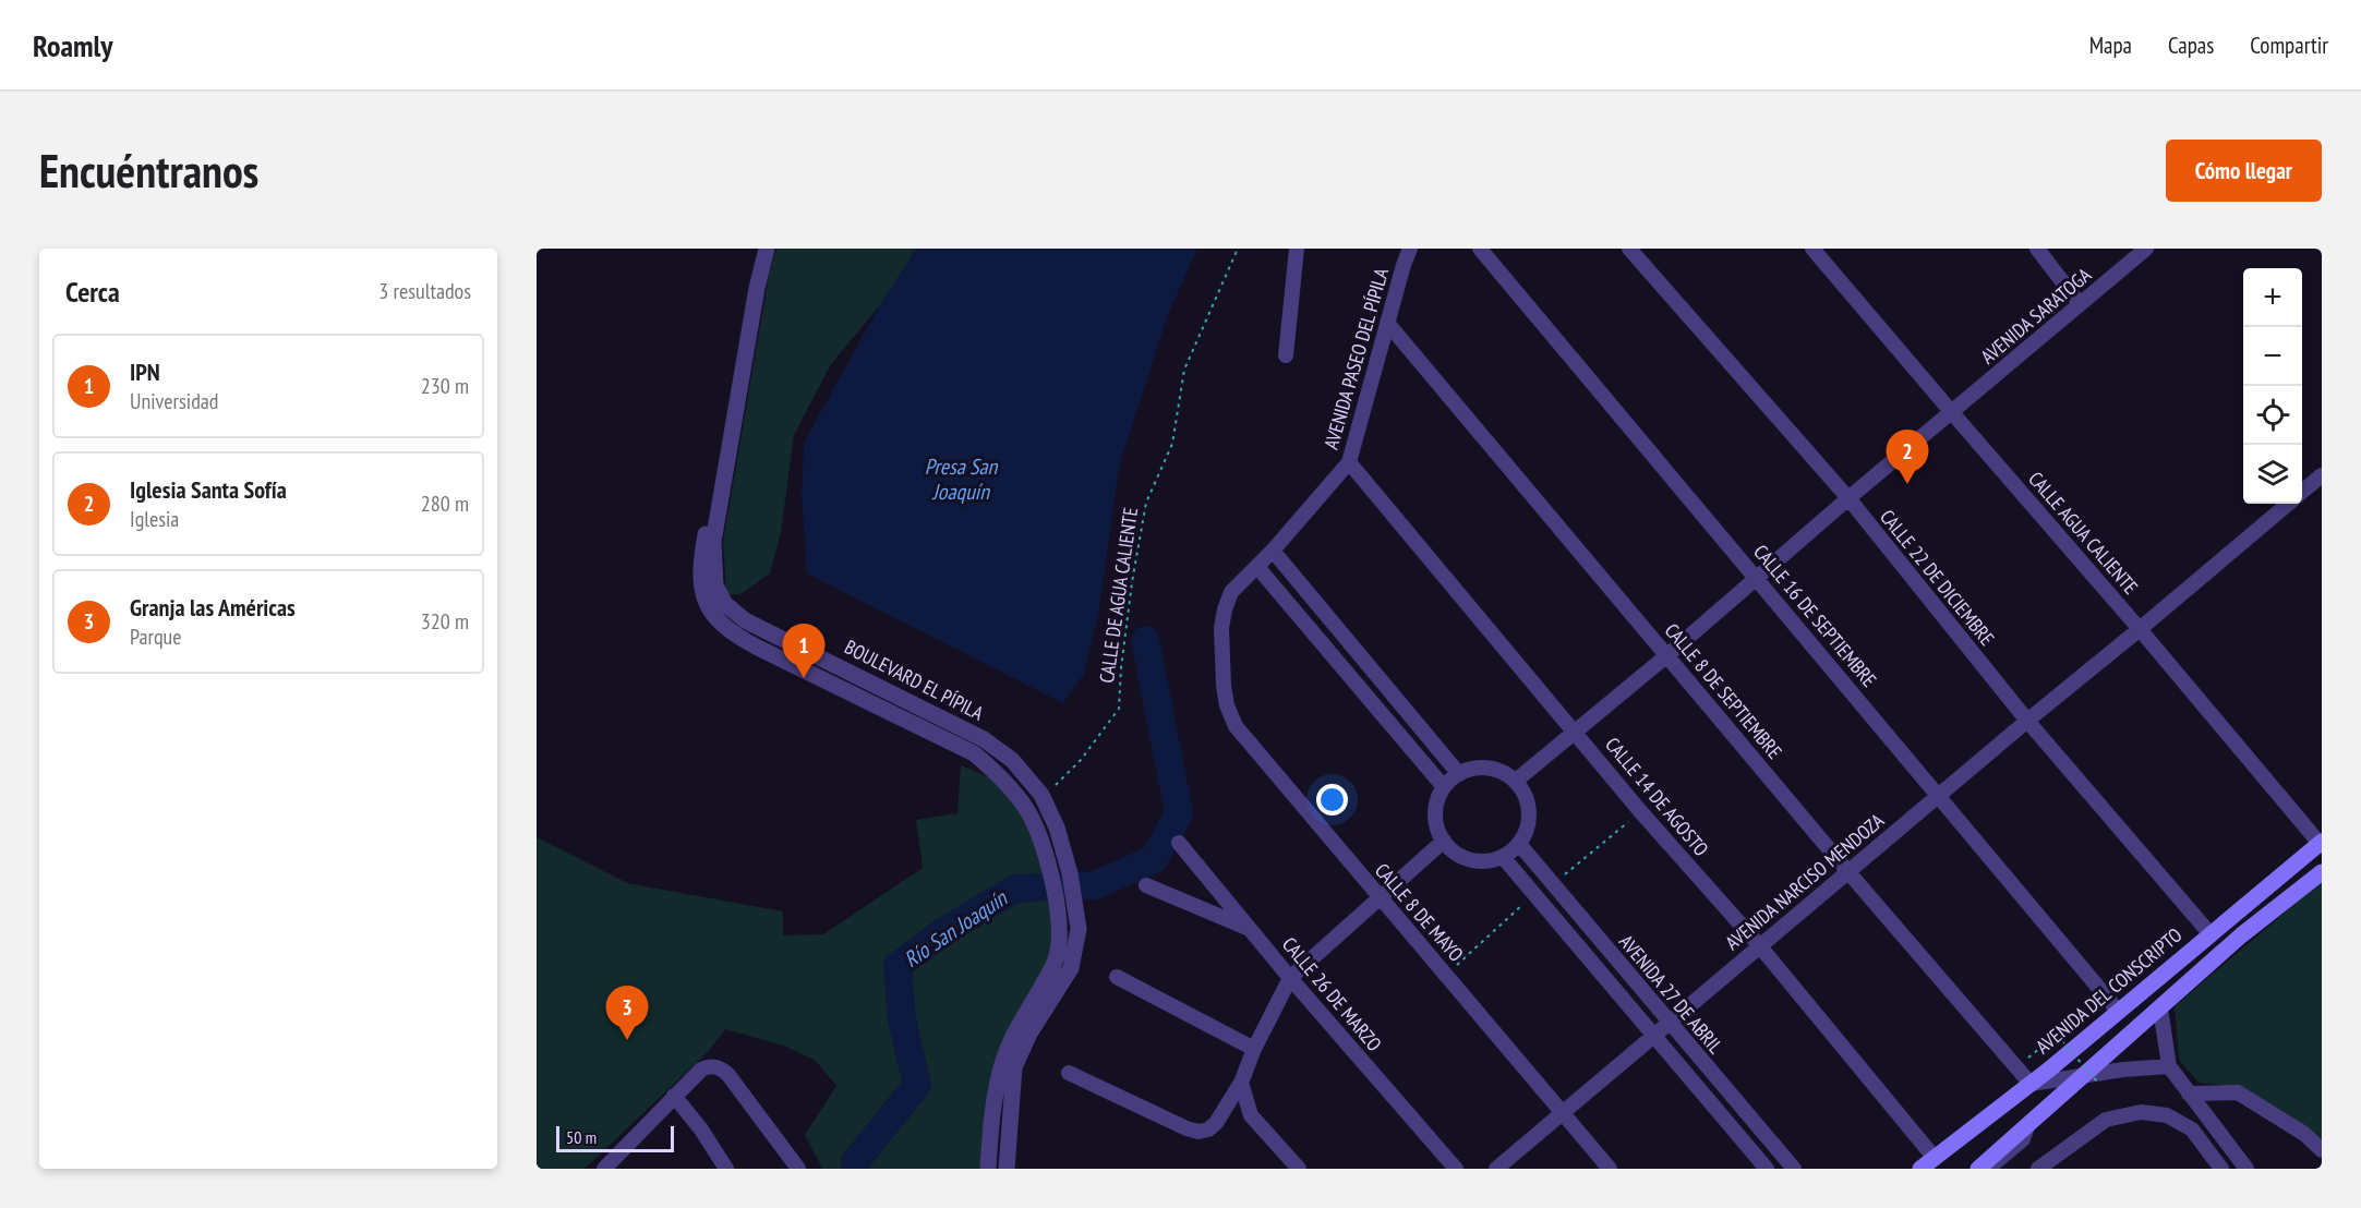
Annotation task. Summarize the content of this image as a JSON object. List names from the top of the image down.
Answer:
{
  "streets": {
    "main road": ["AVENIDA DEL CONSCRIPTO"],
    "street": [
      "AVENIDA SARATOGA",
      "AVENIDA PASEO DEL PÍPILA",
      "CALLE AGUA CALIENTE",
      "CALLE 22 DE DICIEMBRE",
      "CALLE 16 DE SEPTIEMBRE",
      "BOULEVARD EL PÍPILA",
      "CALLE 8 DE SEPTIEMBRE",
      "CALLE 14 DE AGOSTO",
      "AVENIDA NARCISO MENDOZA",
      "CALLE 8 DE MAYO",
      "CALLE 26 DE MARZO",
      "AVENIDA 27 DE ABRIL"
    ],
    "path": ["CALLE DE AGUA CALIENTE"]
  },
  "crossings": [
    ["AVENIDA SARATOGA", "CALLE AGUA CALIENTE"],
    ["AVENIDA SARATOGA", "CALLE 22 DE DICIEMBRE"],
    ["AVENIDA SARATOGA", "CALLE 16 DE SEPTIEMBRE"],
    ["AVENIDA SARATOGA", "CALLE 8 DE SEPTIEMBRE"],
    ["AVENIDA SARATOGA", "CALLE 14 DE AGOSTO"],
    ["AVENIDA SARATOGA", "AVENIDA 27 DE ABRIL"],
    ["AVENIDA PASEO DEL PÍPILA", "CALLE 8 DE SEPTIEMBRE"],
    ["AVENIDA PASEO DEL PÍPILA", "CALLE 14 DE AGOSTO"],
    ["AVENIDA PASEO DEL PÍPILA", "CALLE 8 DE MAYO"],
    ["CALLE AGUA CALIENTE", "AVENIDA NARCISO MENDOZA"],
    ["CALLE AGUA CALIENTE", "AVENIDA DEL CONSCRIPTO"],
    ["CALLE 22 DE DICIEMBRE", "AVENIDA NARCISO MENDOZA"],
    ["CALLE 22 DE DICIEMBRE", "AVENIDA DEL CONSCRIPTO"],
    ["CALLE 16 DE SEPTIEMBRE", "AVENIDA NARCISO MENDOZA"],
    ["CALLE 16 DE SEPTIEMBRE", "AVENIDA DEL CONSCRIPTO"],
    ["CALLE 8 DE SEPTIEMBRE", "AVENIDA NARCISO MENDOZA"],
    ["CALLE 8 DE SEPTIEMBRE", "AVENIDA DEL CONSCRIPTO"],
    ["CALLE 14 DE AGOSTO", "AVENIDA NARCISO MENDOZA"],
    ["CALLE 14 DE AGOSTO", "AVENIDA DEL CONSCRIPTO"],
    ["AVENIDA NARCISO MENDOZA", "CALLE 8 DE MAYO"],
    ["AVENIDA NARCISO MENDOZA", "AVENIDA 27 DE ABRIL"]
  ],
  "water": ["Presa San Joaquín", "Río San Joaquín"],
  "scale_bar": "50 m",
  "page": {
    "header": "Roamly",
    "nav": ["Mapa", "Capas", "Compartir"],
    "buttons": "Cómo llegar",
    "title": "Encuéntranos",
    "heading": ["Cerca", "3 resultados"],
    "map_buttons": ["+", "−"],
    "list": [
      {
        "mark": "1",
        "name": "IPN",
        "note": "Universidad",
        "value": "230 m"
      },
      {
        "mark": "2",
        "name": "Iglesia Santa Sofía",
        "note": "Iglesia",
        "value": "280 m"
      },
      {
        "mark": "3",
        "name": "Granja las Américas",
        "note": "Parque",
        "value": "320 m"
      }
    ],
    "pins": ["2", "1", "3"],
    "scale": "50 m"
  }
}
